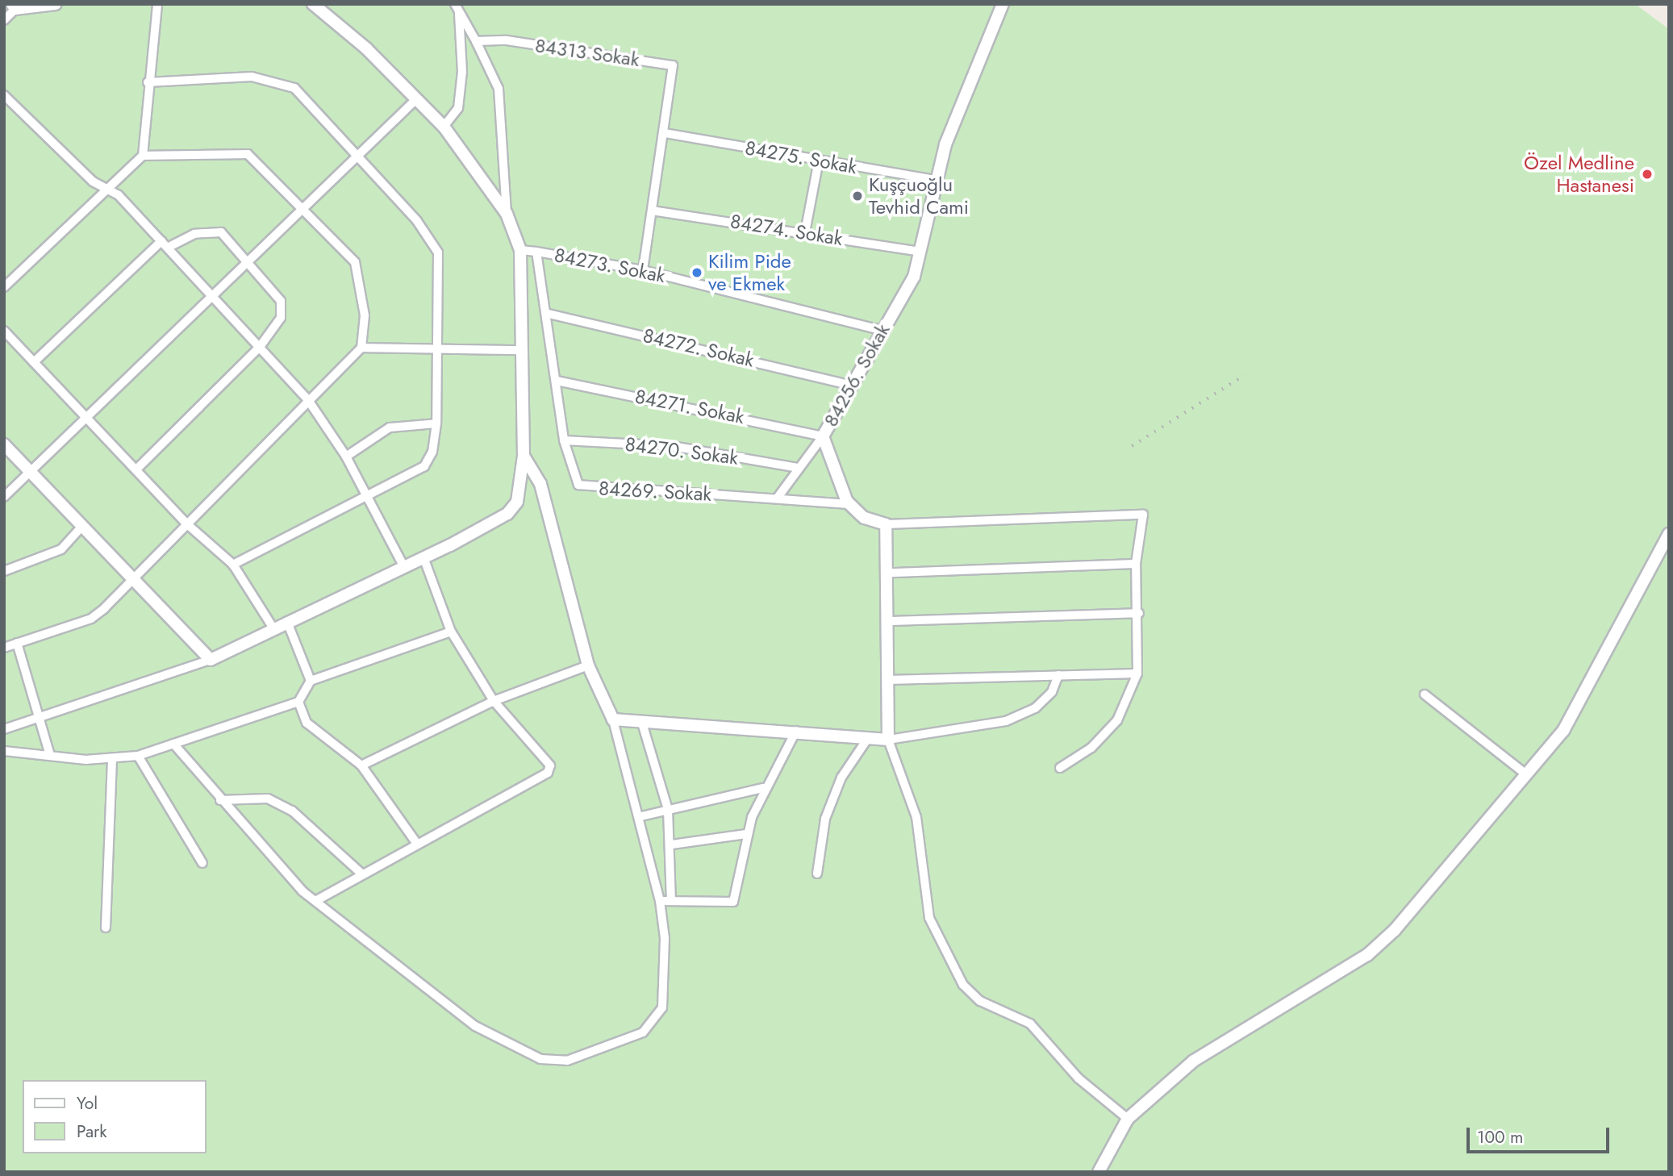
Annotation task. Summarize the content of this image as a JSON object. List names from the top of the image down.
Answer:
{
  "streets": {
    "street": [
      "84313 Sokak",
      "84275. Sokak",
      "84274. Sokak",
      "84273. Sokak",
      "84272. Sokak",
      "84256. Sokak",
      "84271. Sokak",
      "84270. Sokak",
      "84269. Sokak"
    ]
  },
  "crossings": [
    ["84313 Sokak", "84275. Sokak"],
    ["84275. Sokak", "84256. Sokak"],
    ["84274. Sokak", "84256. Sokak"],
    ["84273. Sokak", "84256. Sokak"],
    ["84273. Sokak", "84269. Sokak"],
    ["84272. Sokak", "84256. Sokak"],
    ["84272. Sokak", "84269. Sokak"],
    ["84256. Sokak", "84271. Sokak"],
    ["84256. Sokak", "84269. Sokak"],
    ["84271. Sokak", "84269. Sokak"],
    ["84270. Sokak", "84269. Sokak"]
  ],
  "places": ["Özel Medline Hastanesi", "Kuşçuoğlu Tevhid Cami", "Kilim Pide ve Ekmek"],
  "legend": ["Yol", "Park"],
  "scale_bar": "100 m"
}
